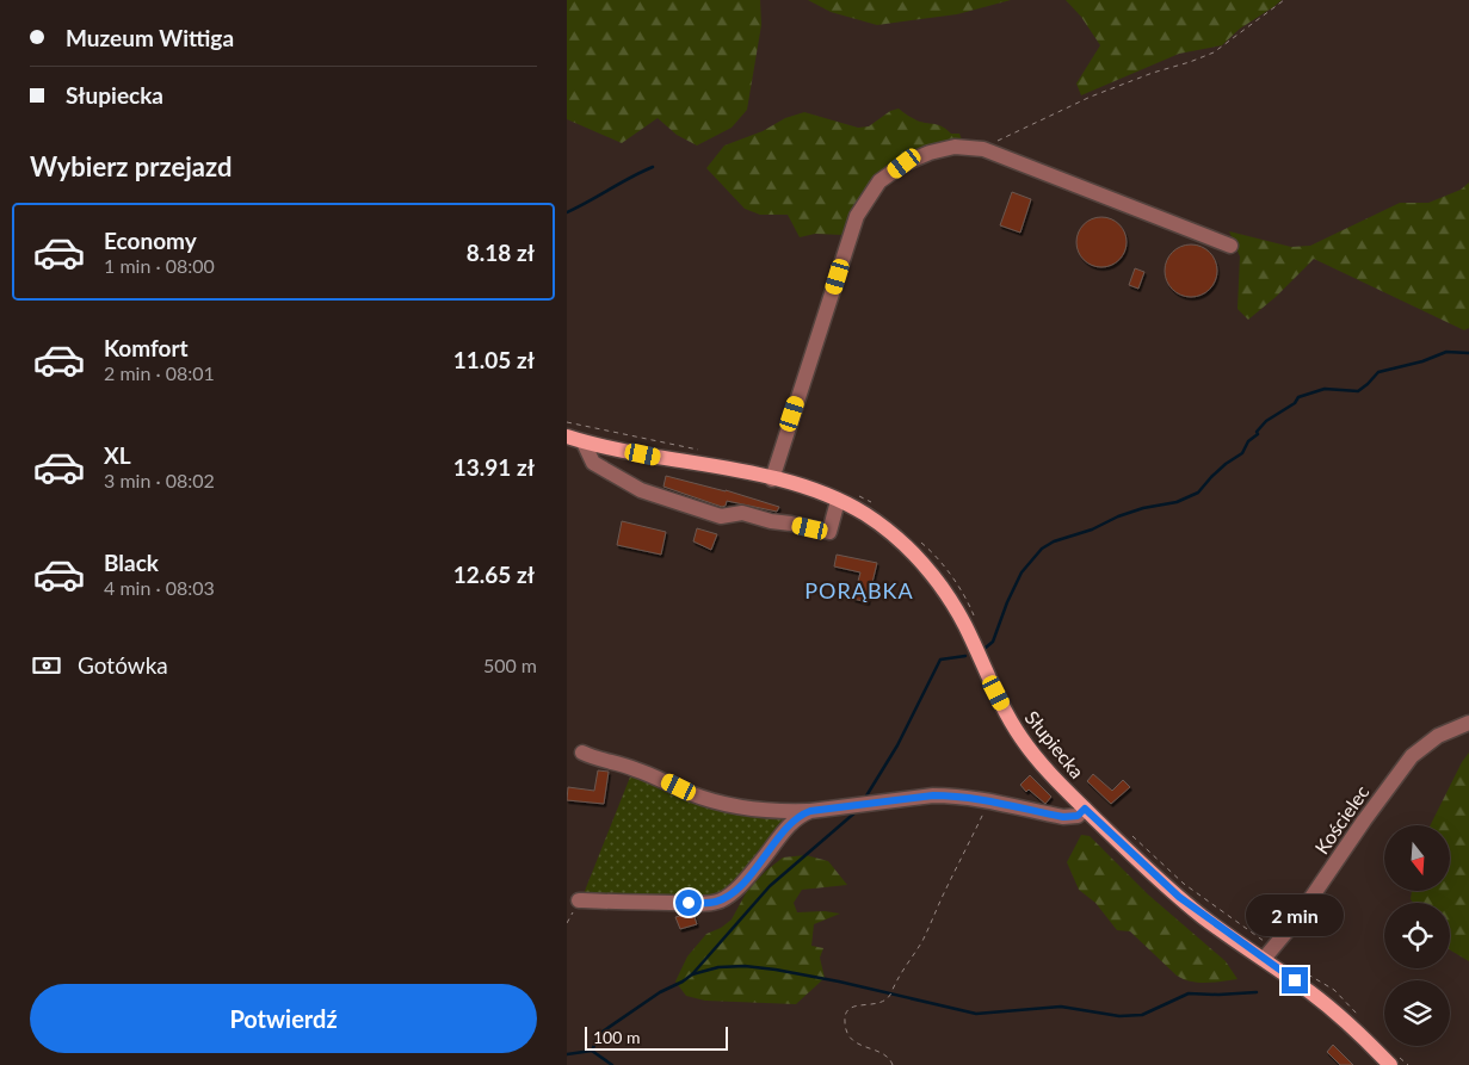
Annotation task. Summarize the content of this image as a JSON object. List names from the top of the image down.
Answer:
{
  "streets": {
    "main road": ["Słupiecka"],
    "street": ["Kościelec"]
  },
  "crossings": [
    ["Słupiecka", "Kościelec"]
  ],
  "districts": ["PORĄBKA"],
  "scale_bar": "100 m",
  "north": "bottom",
  "page": {
    "banner": ["Muzeum Wittiga", "Słupiecka"],
    "heading": "Wybierz przejazd",
    "list": [
      {
        "name": "Economy",
        "note": "1 min · 08:00",
        "value": "8.18 zł"
      },
      {
        "name": "Komfort",
        "note": "2 min · 08:01",
        "value": "11.05 zł"
      },
      {
        "name": "XL",
        "note": "3 min · 08:02",
        "value": "13.91 zł"
      },
      {
        "name": "Black",
        "note": "4 min · 08:03",
        "value": "12.65 zł"
      }
    ],
    "pay": ["Gotówka", "500 m"],
    "bubble": "2 min",
    "buttons": "Potwierdź",
    "scale": "100 m"
  }
}
